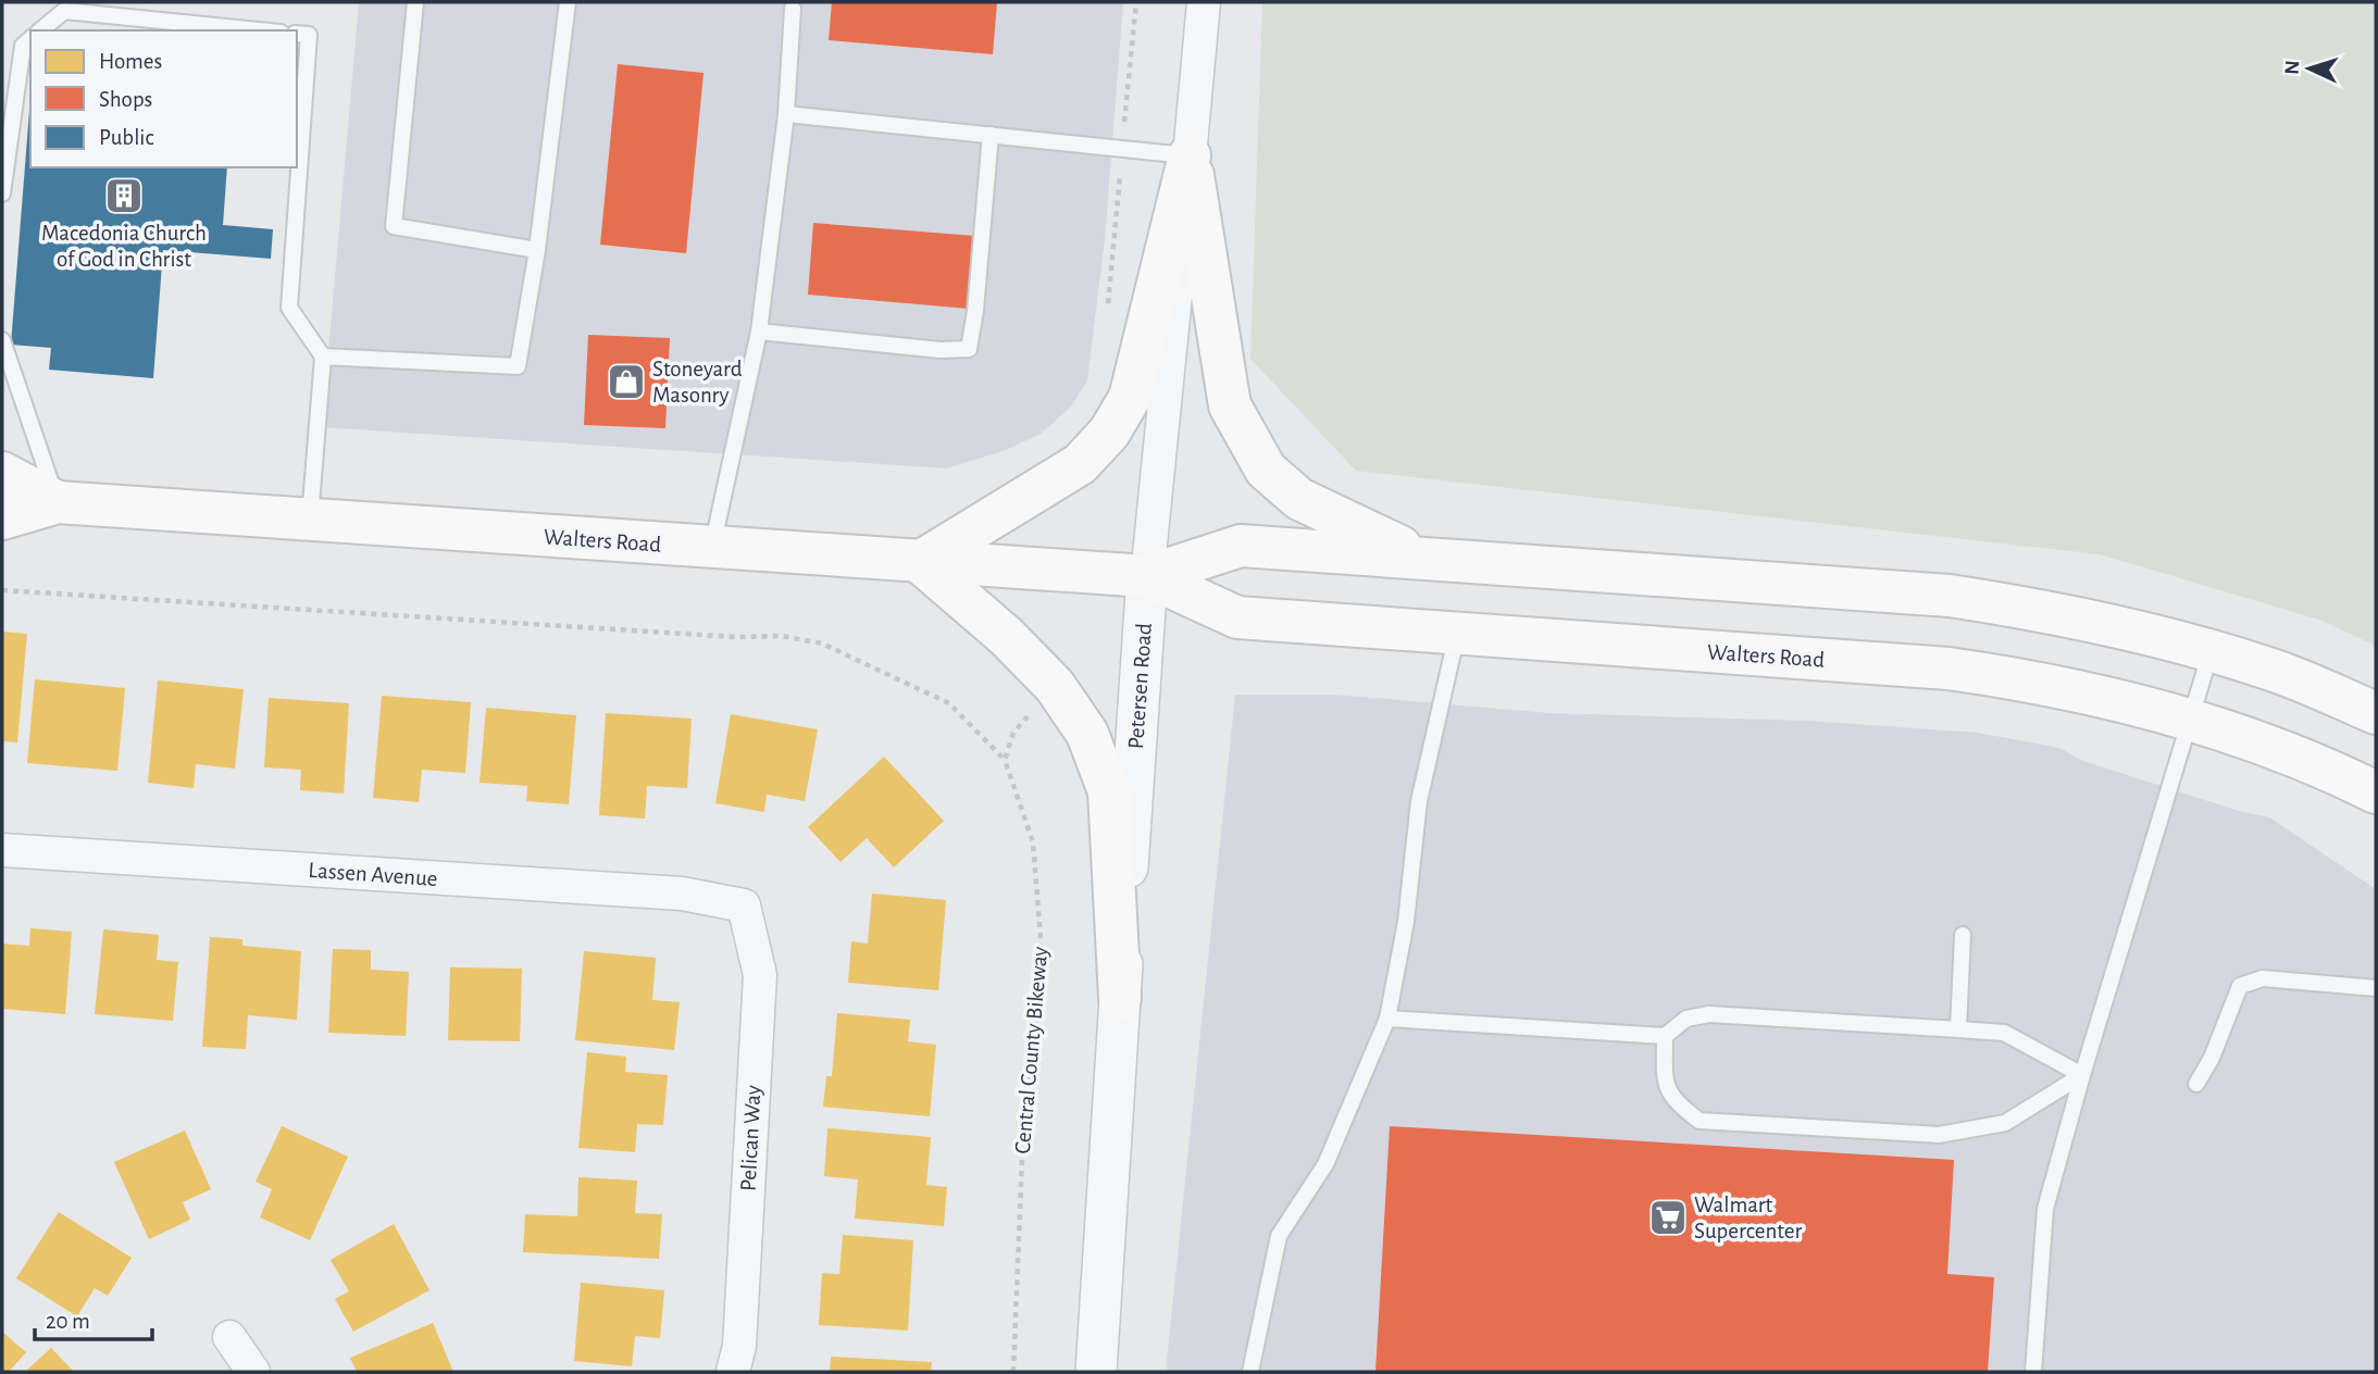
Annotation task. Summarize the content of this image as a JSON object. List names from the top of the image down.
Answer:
{
  "streets": {
    "main road": ["Walters Road"],
    "street": ["Petersen Road", "Lassen Avenue", "Pelican Way"],
    "path": ["Central County Bikeway"]
  },
  "crossings": [
    ["Walters Road", "Petersen Road"],
    ["Lassen Avenue", "Pelican Way"]
  ],
  "places": {
    "building": ["Macedonia Church of God in Christ"],
    "shop": ["Stoneyard Masonry"],
    "supermarket": ["Walmart Supercenter"]
  },
  "legend": ["Homes", "Shops", "Public"],
  "scale_bar": "20 m",
  "north": "left"
}
